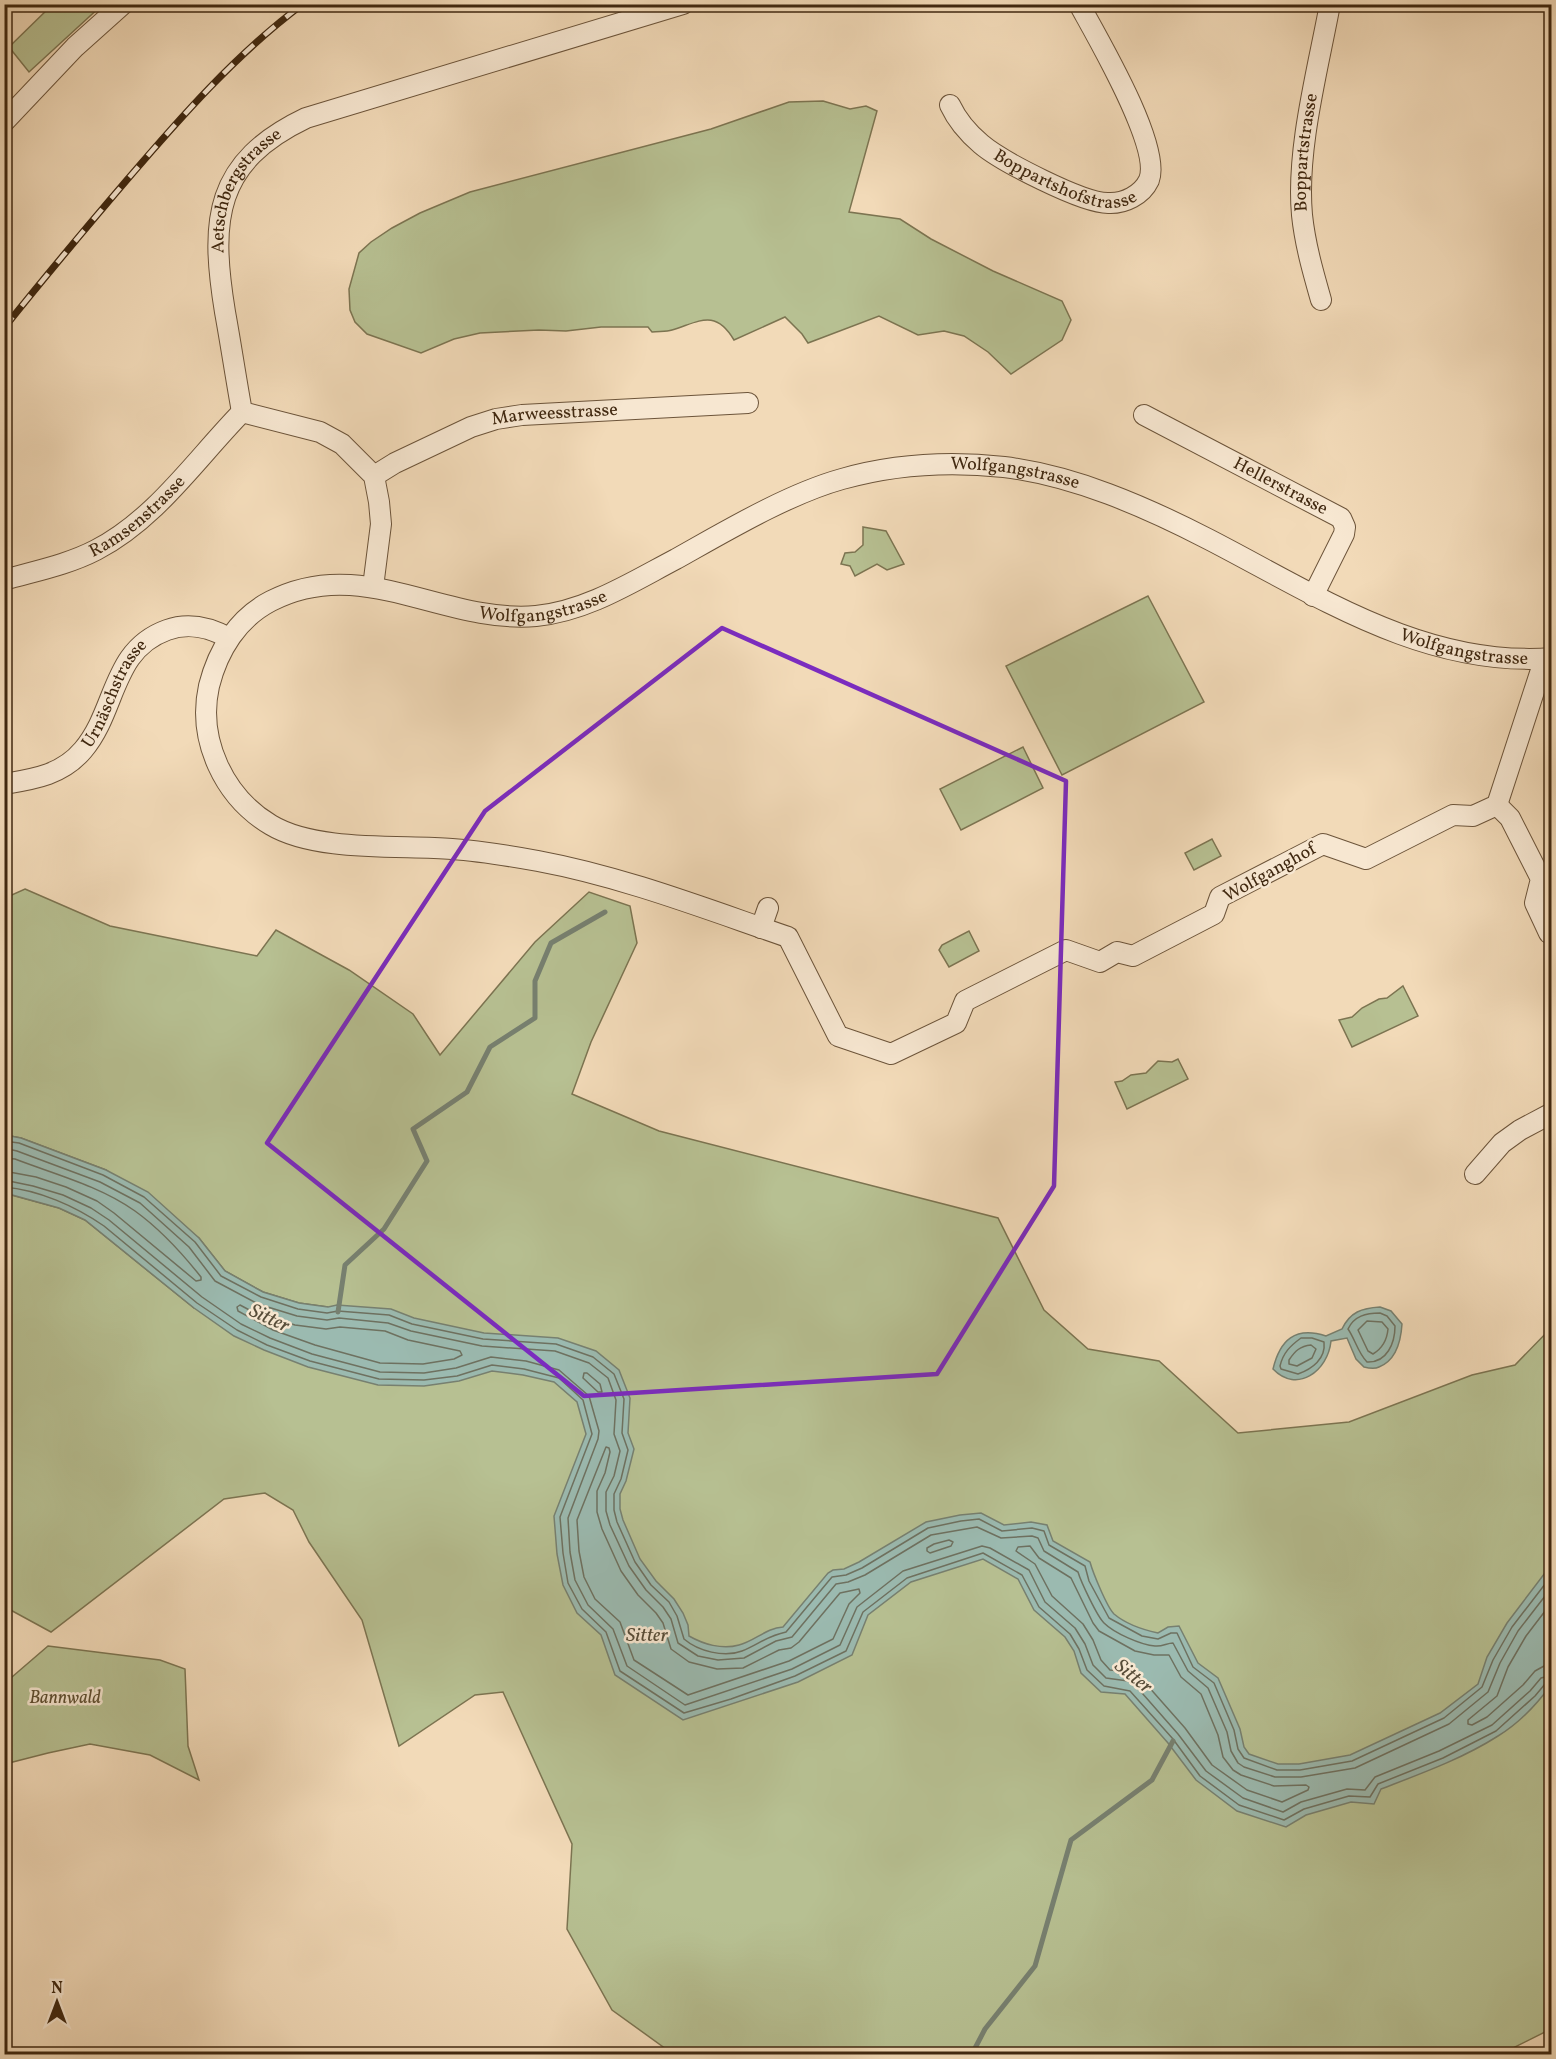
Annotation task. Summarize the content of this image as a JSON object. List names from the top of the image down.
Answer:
{
  "streets": {
    "street": [
      "Boppartstrasse",
      "Boppartshofstrasse",
      "Aetschbergstrasse",
      "Marweesstrasse",
      "Wolfgangstrasse",
      "Hellerstrasse",
      "Ramsenstrasse",
      "Urnäschstrasse",
      "Wolfganghof"
    ]
  },
  "crossings": [
    ["Aetschbergstrasse", "Ramsenstrasse"],
    ["Wolfgangstrasse", "Hellerstrasse"],
    ["Wolfgangstrasse", "Urnäschstrasse"],
    ["Wolfgangstrasse", "Wolfganghof"]
  ],
  "water": ["Sitter"],
  "parks": ["Bannwald"],
  "north": "top"
}
